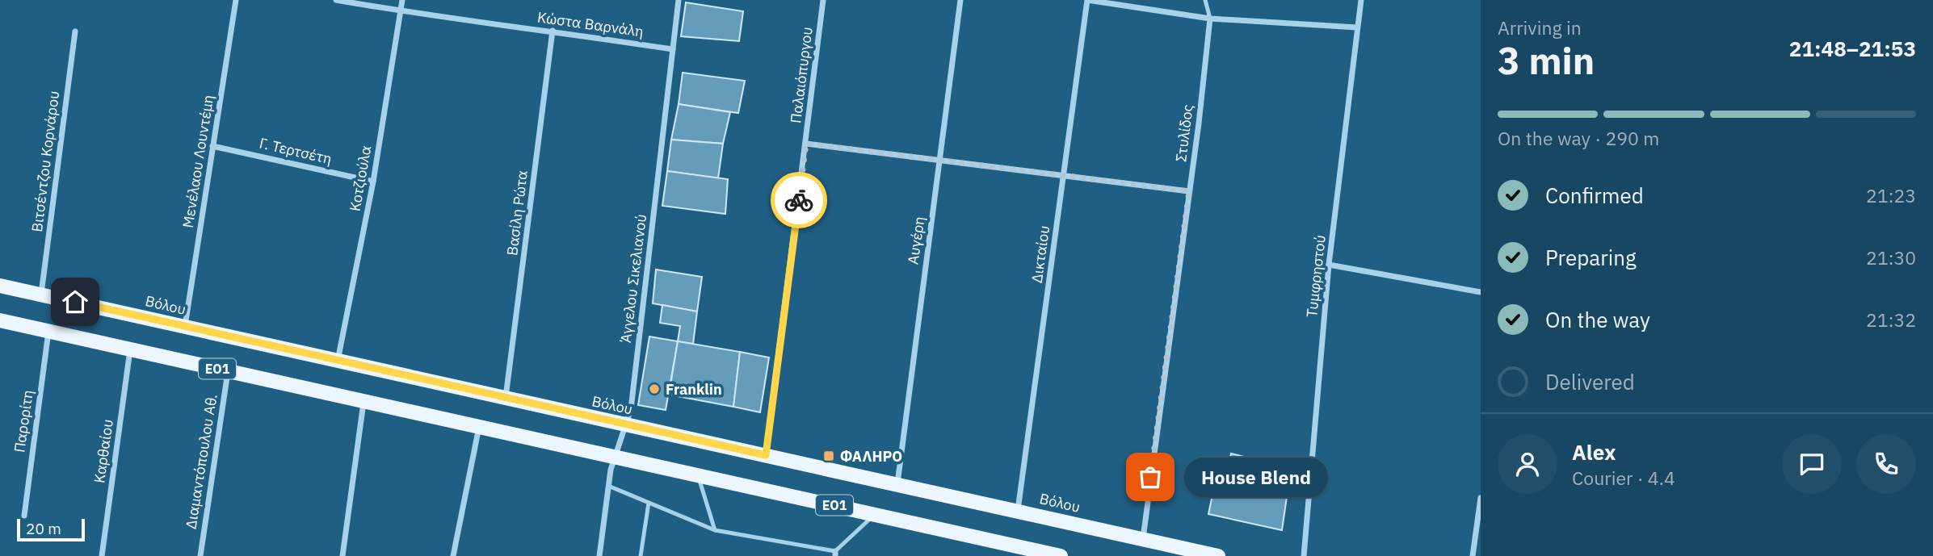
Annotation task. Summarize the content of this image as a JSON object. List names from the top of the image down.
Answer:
{
  "streets": {
    "main road": ["Βόλου", "ΕΟ1"],
    "street": [
      "Κώστα Βαρνάλη",
      "Παλαιόπυργου",
      "Στυλίδος",
      "Γ. Τερτσέτη",
      "Βιτσέντζου Κορνάρου",
      "Μενέλαου Λουντέμη",
      "Κοτζιούλα",
      "Βασίλη Ρώτα",
      "Αυγέρη",
      "Δικταίου",
      "Τυμφρηστού",
      "Άγγελου Σικελιανού",
      "Παρορίτη",
      "Καρθαίου",
      "Διαμαντόπουλου Αθ."
    ]
  },
  "crossings": [
    ["Κώστα Βαρνάλη", "Κοτζιούλα"],
    ["Κώστα Βαρνάλη", "Βασίλη Ρώτα"],
    ["Κώστα Βαρνάλη", "Άγγελου Σικελιανού"],
    ["Παλαιόπυργου", "Βόλου"],
    ["Στυλίδος", "Βόλου"],
    ["Γ. Τερτσέτη", "Μενέλαου Λουντέμη"],
    ["Γ. Τερτσέτη", "Κοτζιούλα"],
    ["Βιτσέντζου Κορνάρου", "Βόλου"],
    ["Μενέλαου Λουντέμη", "Βόλου"],
    ["Κοτζιούλα", "Βόλου"],
    ["Βασίλη Ρώτα", "Βόλου"],
    ["Αυγέρη", "Βόλου"],
    ["Δικταίου", "Βόλου"],
    ["Άγγελου Σικελιανού", "Βόλου"],
    ["Άγγελου Σικελιανού", "ΕΟ1"],
    ["ΕΟ1", "Παρορίτη"],
    ["ΕΟ1", "Καρθαίου"],
    ["ΕΟ1", "Διαμαντόπουλου Αθ."]
  ],
  "places": {
    "other": ["Franklin", "House Blend"],
    "transit": ["ΦΑΛΗΡΟ"]
  },
  "scale_bar": "20 m",
  "page": {
    "heading": ["3 min", "Arriving in", "21:48–21:53"],
    "panel": ["Alex", "Courier · 4.4"],
    "bar": "On the way · 290 m",
    "list": [
      ["Confirmed", "21:23"],
      ["Preparing", "21:30"],
      ["On the way", "21:32"],
      "Delivered"
    ],
    "bubble": "House Blend",
    "scale": "20 m"
  }
}
